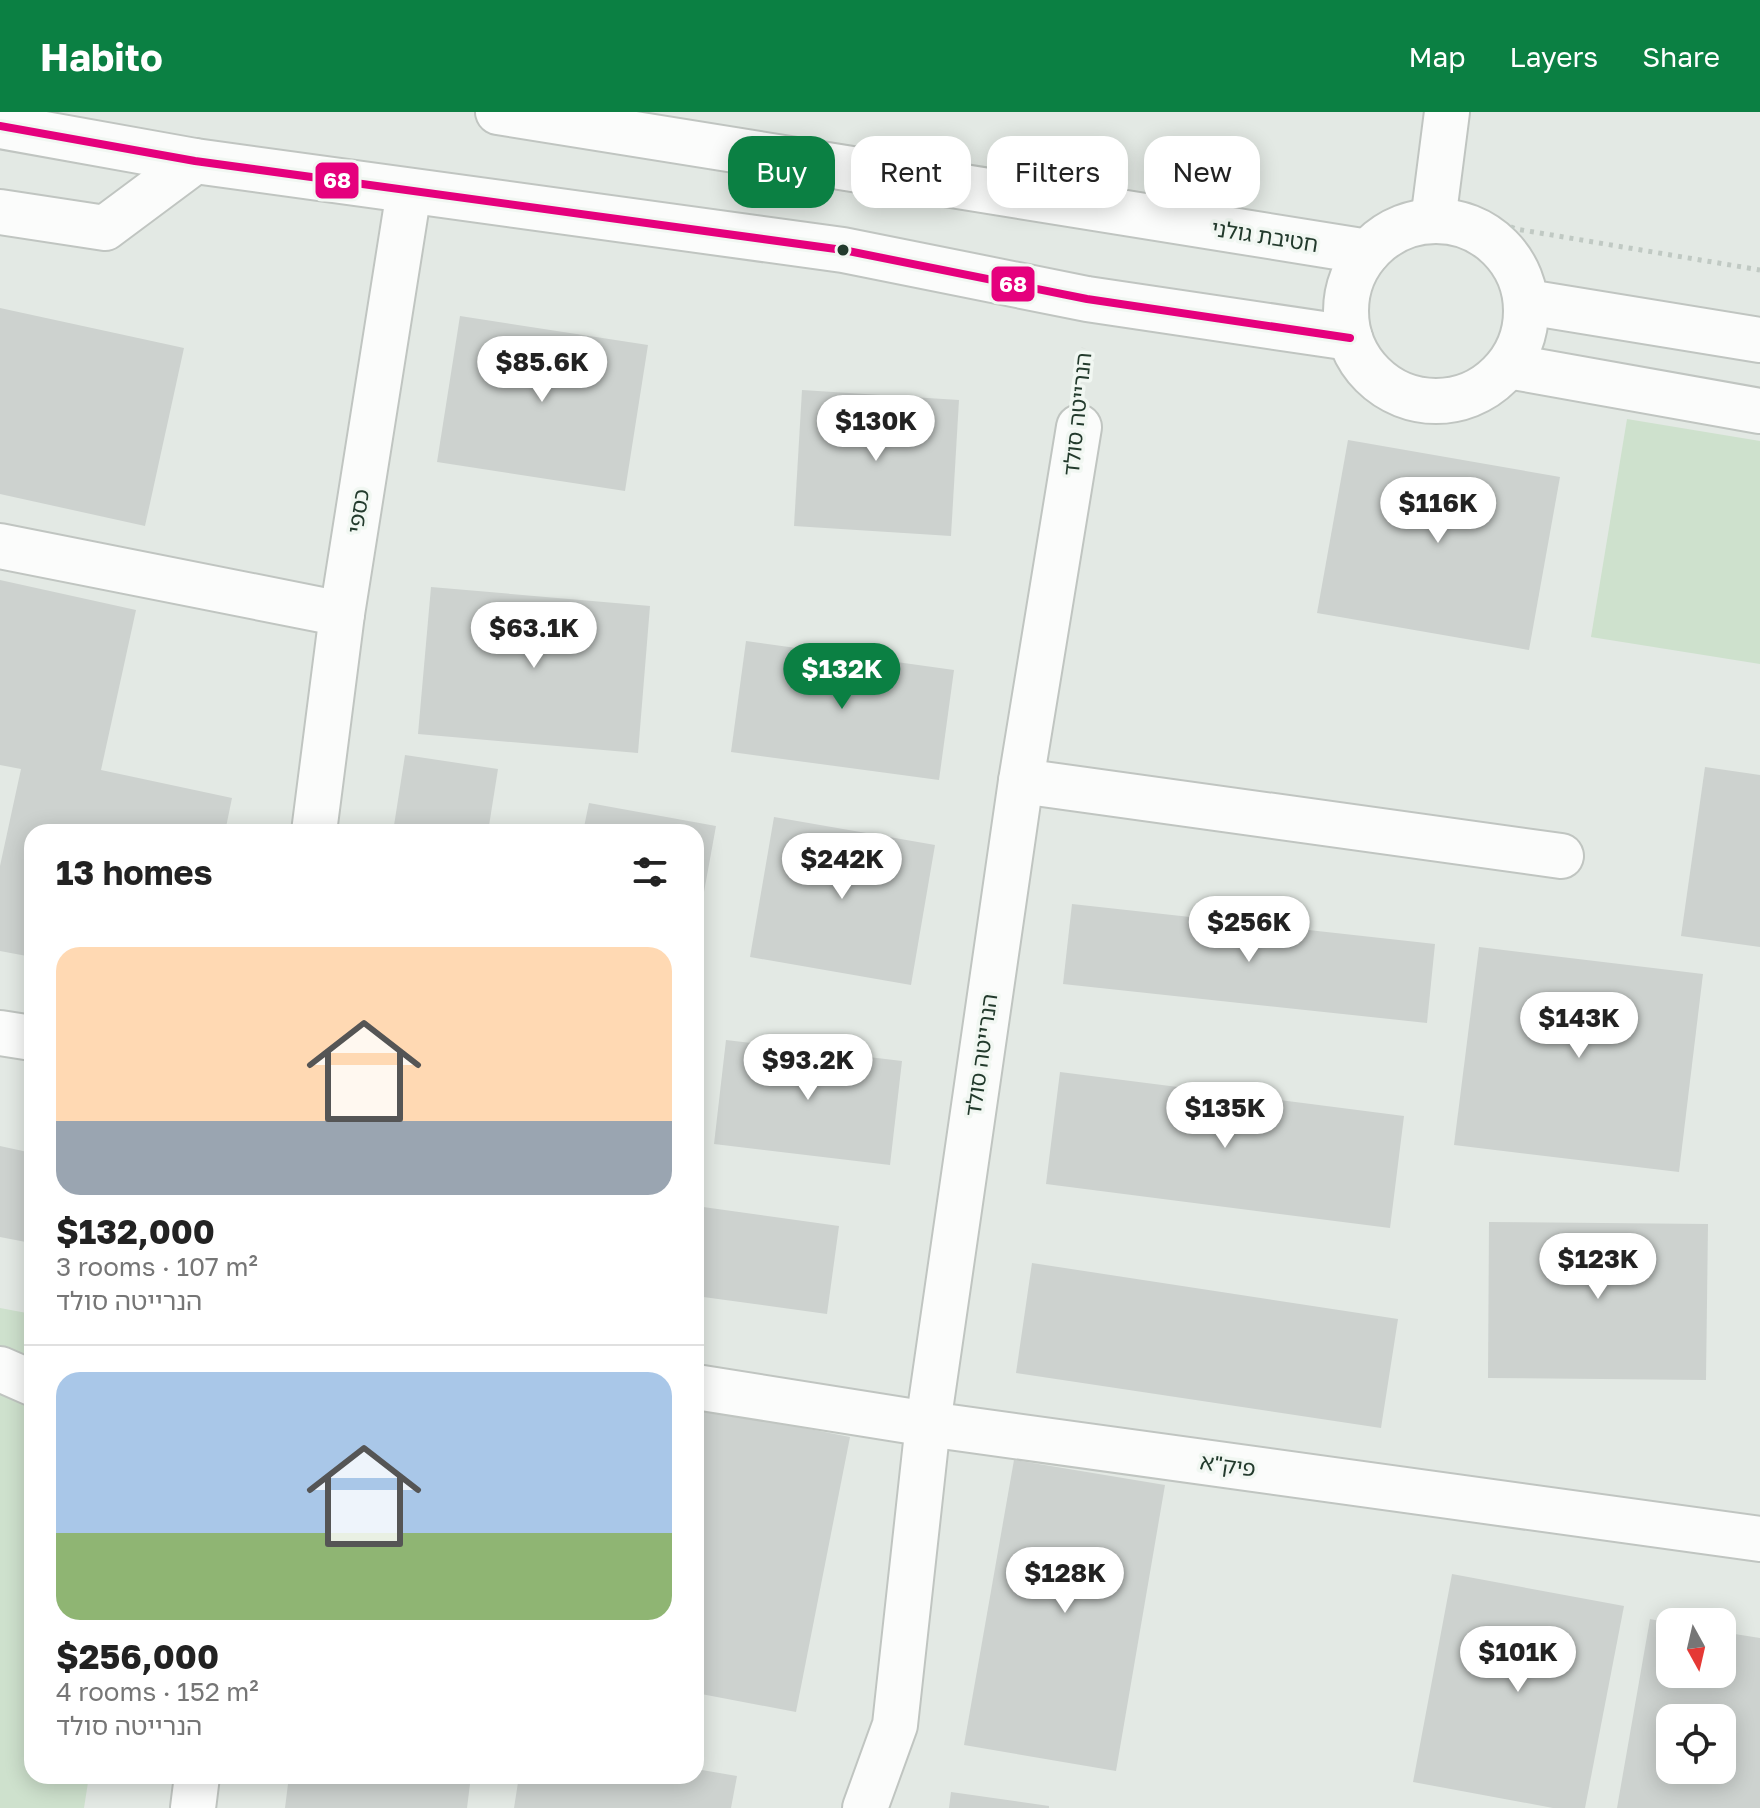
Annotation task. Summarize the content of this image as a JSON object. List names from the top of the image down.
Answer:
{
  "streets": {
    "street": [
      "חטיבת גולני",
      "הנרייטה סולד",
      "כספי",
      "פיק\"א"
    ]
  },
  "crossings": [
    ["הנרייטה סולד", "פיק\"א"]
  ],
  "lines": ["transit line 68"],
  "north": "bottom",
  "page": {
    "header": "Habito",
    "nav": ["Map", "Layers", "Share"],
    "chip": [
      "Buy",
      "Rent",
      "Filters",
      "New"
    ],
    "price": [
      "$85.6K",
      "$130K",
      "$116K",
      "$63.1K",
      "$132K",
      "$242K",
      "$256K",
      "$143K",
      "$93.2K",
      "$135K",
      "$123K",
      "$128K",
      "$101K"
    ],
    "heading": "13 homes",
    "list": [
      {
        "name": "$132,000",
        "note": "3 rooms · 107 m² · הנרייטה סולד"
      },
      {
        "name": "$256,000",
        "note": "4 rooms · 152 m² · הנרייטה סולד"
      }
    ]
  }
}
